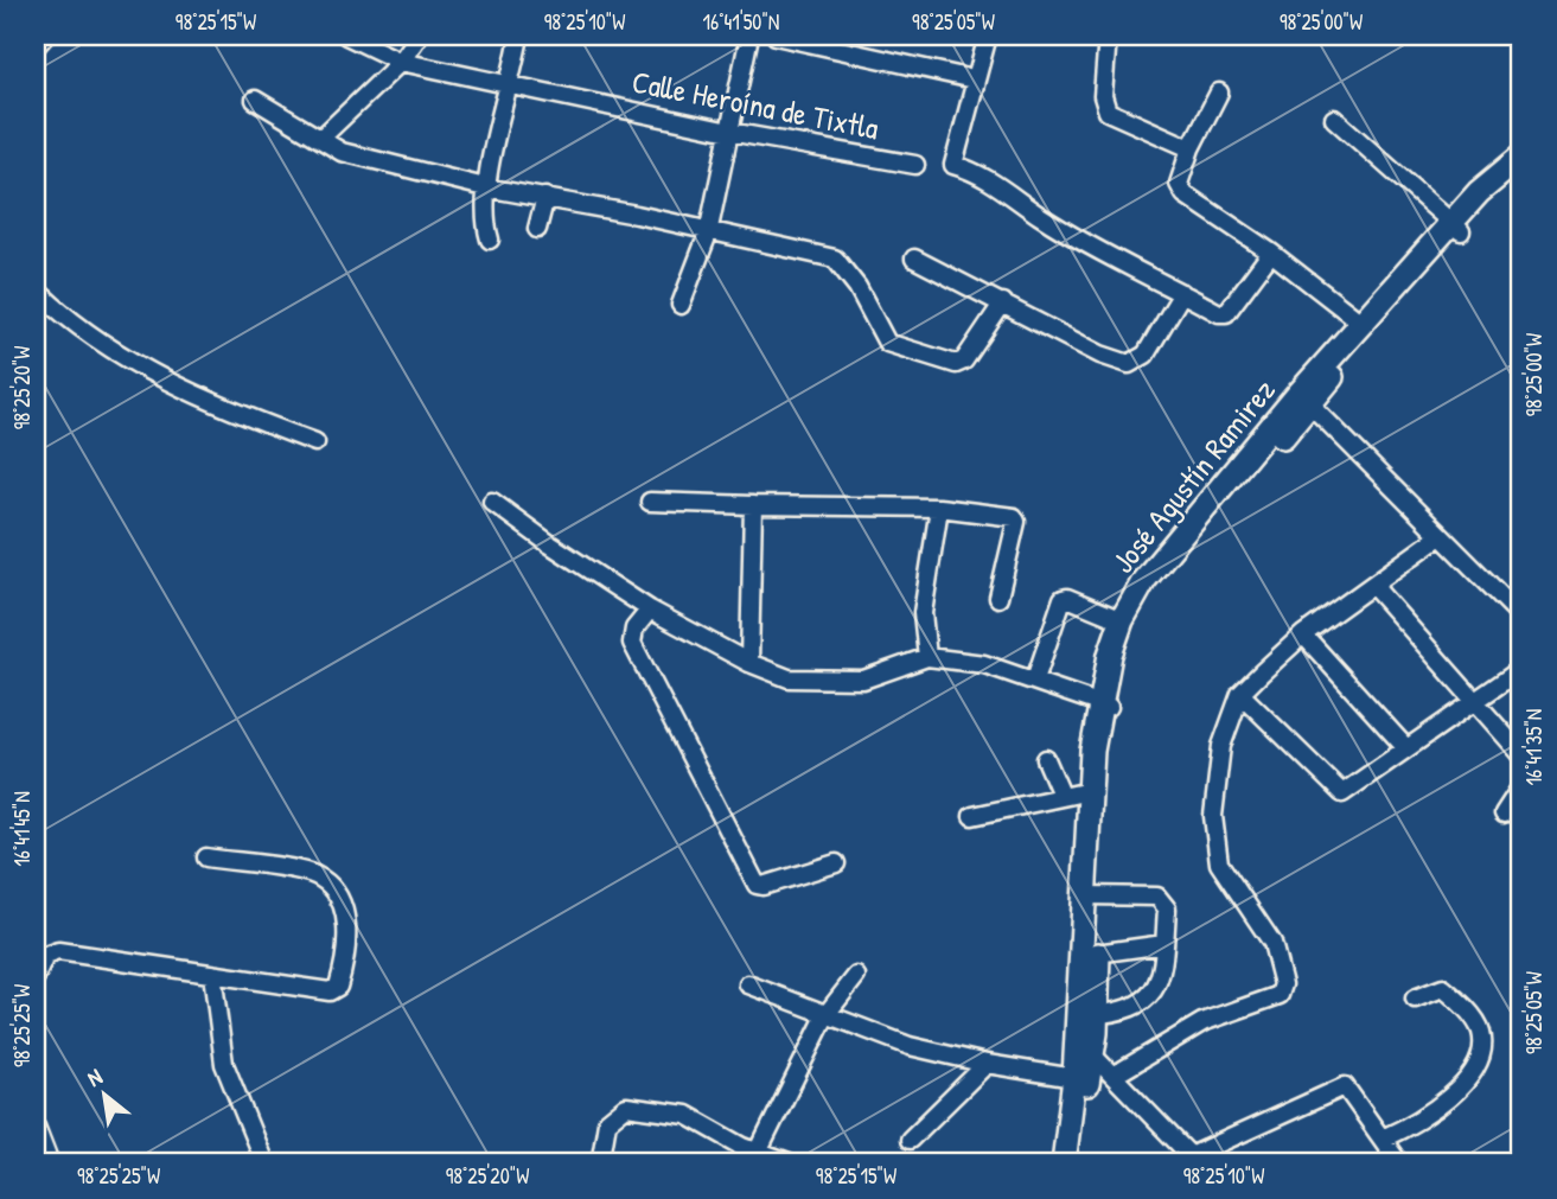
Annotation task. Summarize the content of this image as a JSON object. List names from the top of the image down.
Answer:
{
  "streets": {
    "main road": ["José Agustín Ramirez"],
    "street": ["Calle Heroína de Tixtla"]
  },
  "north": "top left",
  "coordinates": [
    "98°25'15\"W",
    "98°25'10\"W",
    "16°41'50\"N",
    "98°25'05\"W",
    "98°25'00\"W",
    "98°25'20\"W",
    "16°41'35\"N",
    "16°41'45\"N",
    "98°25'25\"W"
  ]
}
